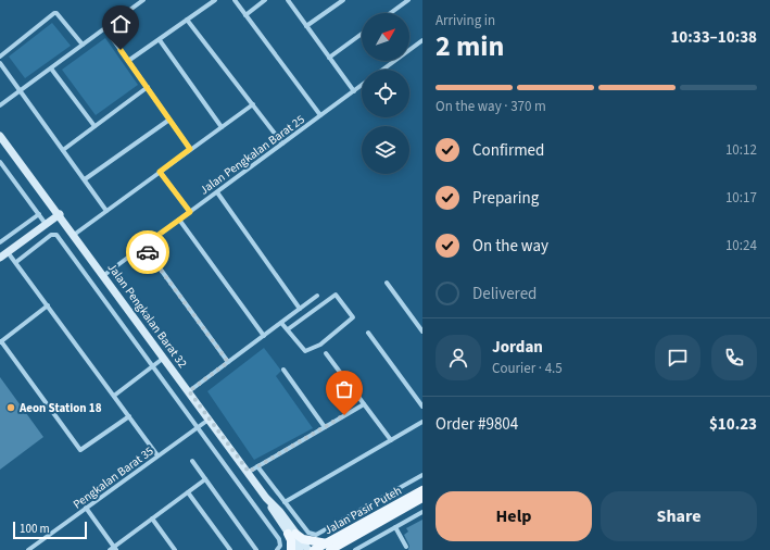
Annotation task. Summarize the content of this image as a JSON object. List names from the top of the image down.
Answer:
{
  "streets": {
    "main road": ["Jalan Pasir Puteh"],
    "street": ["Jalan Pengkalan Barat 25", "Jalan Pengkalan Barat 32", "Pengkalan Barat 35"]
  },
  "crossings": [
    ["Jalan Pengkalan Barat 25", "Jalan Pengkalan Barat 32"],
    ["Jalan Pengkalan Barat 32", "Pengkalan Barat 35"]
  ],
  "places": ["Aeon Station 18"],
  "scale_bar": "100 m",
  "north": "top right",
  "page": {
    "heading": ["2 min", "Arriving in", "10:33–10:38"],
    "panel": [
      "Jordan",
      "Courier · 4.5",
      "Order #9804",
      "$10.23"
    ],
    "bar": "On the way · 370 m",
    "list": [
      ["Confirmed", "10:12"],
      ["Preparing", "10:17"],
      ["On the way", "10:24"],
      "Delivered"
    ],
    "buttons": ["Help", "Share"],
    "scale": "100 m"
  }
}
